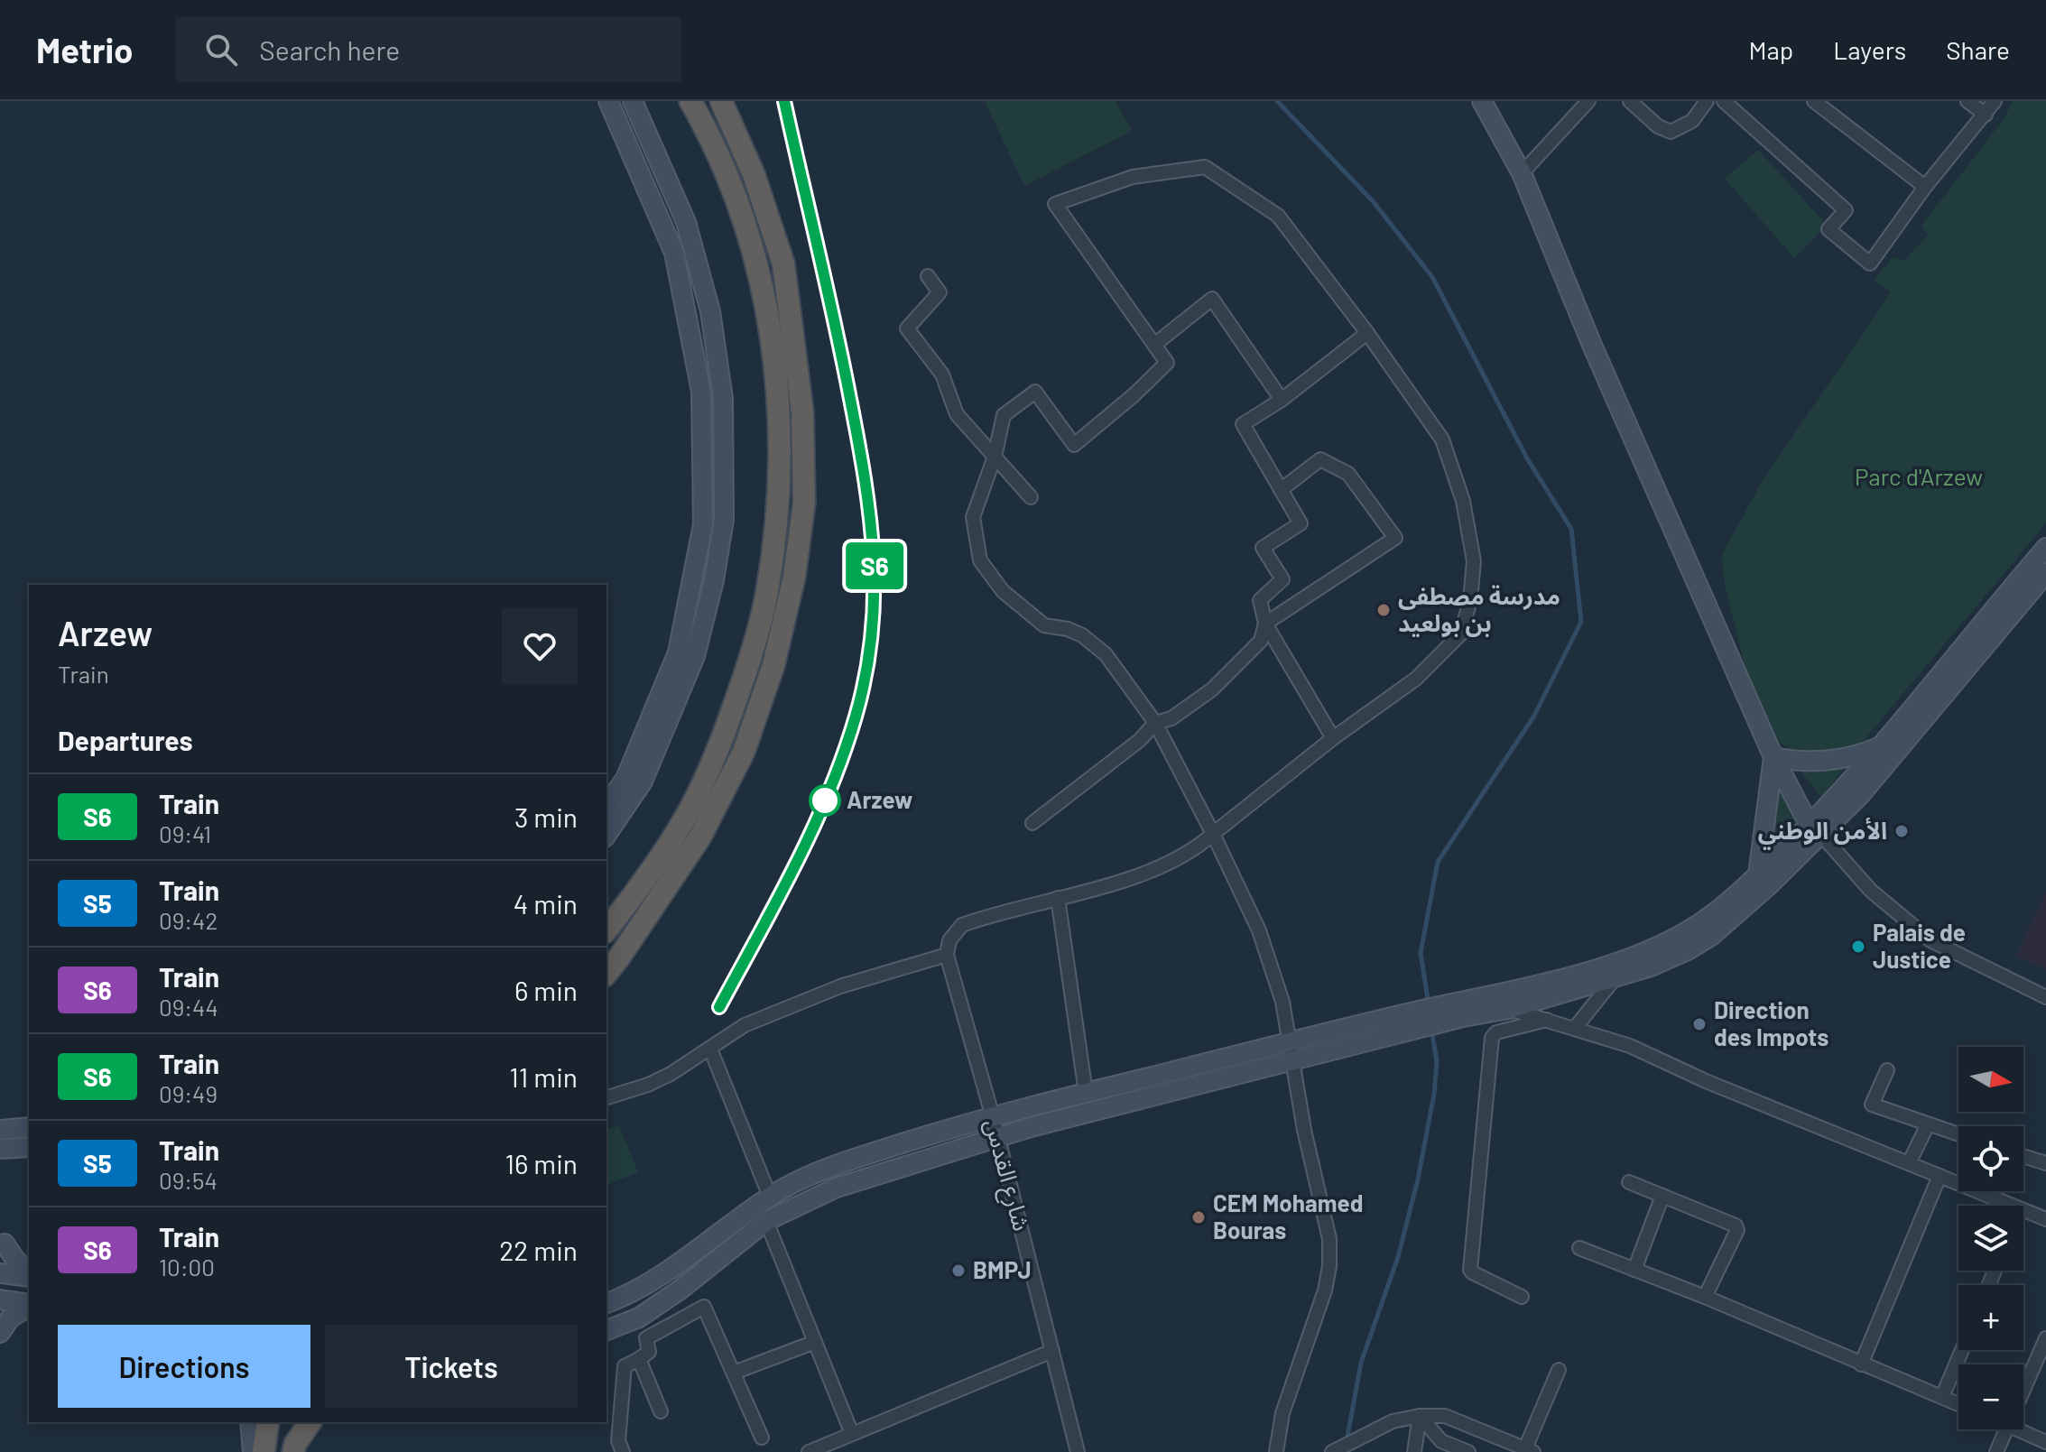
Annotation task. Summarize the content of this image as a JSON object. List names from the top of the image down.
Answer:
{
  "streets": {
    "street": ["شارع القدس"]
  },
  "parks": ["Parc d'Arzew"],
  "places": [
    "مدرسة مصطفى بن بولعيد",
    "Arzew",
    "الأمن الوطني",
    "Palais de Justice",
    "Direction des Impots",
    "CEM Mohamed Bouras",
    "BMPJ"
  ],
  "north": "right",
  "page": {
    "header": "Metrio",
    "search": "Search here",
    "nav": ["Map", "Layers", "Share"],
    "on_map": "S6",
    "heading": [
      ["Arzew", "Train"],
      "Departures"
    ],
    "list": [
      {
        "mark": "S6",
        "name": "Train",
        "note": "09:41",
        "value": "3 min"
      },
      {
        "mark": "S5",
        "name": "Train",
        "note": "09:42",
        "value": "4 min"
      },
      {
        "mark": "S6",
        "name": "Train",
        "note": "09:44",
        "value": "6 min"
      },
      {
        "mark": "S6",
        "name": "Train",
        "note": "09:49",
        "value": "11 min"
      },
      {
        "mark": "S5",
        "name": "Train",
        "note": "09:54",
        "value": "16 min"
      },
      {
        "mark": "S6",
        "name": "Train",
        "note": "10:00",
        "value": "22 min"
      }
    ],
    "map_buttons": ["+", "−"],
    "buttons": ["Directions", "Tickets"]
  }
}
